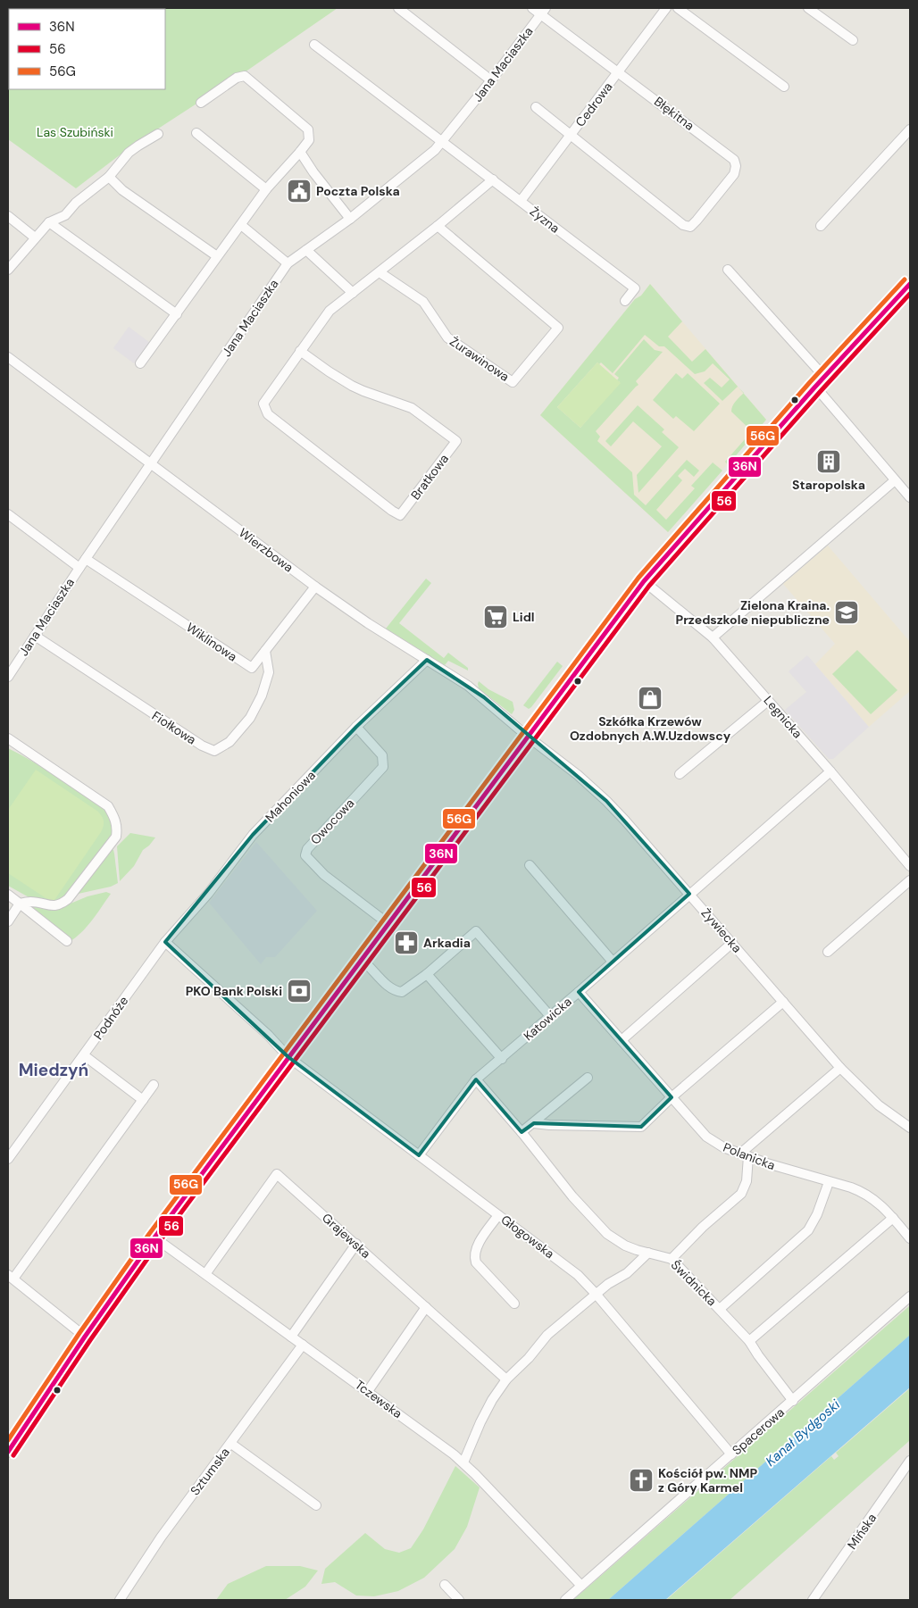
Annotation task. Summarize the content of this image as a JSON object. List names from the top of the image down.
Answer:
{
  "streets": {
    "street": [
      "Jana Maciaszka",
      "Cedrowa",
      "Błękitna",
      "Żyzna",
      "Żurawinowa",
      "Bratkowa",
      "Wierzbowa",
      "Wiklinowa",
      "Legnicka",
      "Fiołkowa",
      "Mahoniowa",
      "Owocowa",
      "Żywiecka",
      "Podnóże",
      "Katowicka",
      "Polanicka",
      "Grajewska",
      "Głogowska",
      "Świdnicka",
      "Tczewska",
      "Spacerowa",
      "Sztumska",
      "Mińska"
    ]
  },
  "crossings": [
    ["Jana Maciaszka", "Błękitna"],
    ["Jana Maciaszka", "Żyzna"],
    ["Jana Maciaszka", "Wierzbowa"],
    ["Jana Maciaszka", "Wiklinowa"],
    ["Jana Maciaszka", "Fiołkowa"],
    ["Cedrowa", "Błękitna"],
    ["Cedrowa", "Żyzna"],
    ["Wierzbowa", "Mahoniowa"],
    ["Wierzbowa", "Żywiecka"],
    ["Wiklinowa", "Fiołkowa"],
    ["Legnicka", "Katowicka"],
    ["Mahoniowa", "Owocowa"],
    ["Mahoniowa", "Podnóże"],
    ["Mahoniowa", "Głogowska"],
    ["Żywiecka", "Katowicka"],
    ["Podnóże", "Głogowska"],
    ["Katowicka", "Polanicka"],
    ["Katowicka", "Głogowska"],
    ["Katowicka", "Świdnicka"],
    ["Grajewska", "Tczewska"],
    ["Głogowska", "Spacerowa"],
    ["Świdnicka", "Spacerowa"],
    ["Tczewska", "Spacerowa"],
    ["Tczewska", "Sztumska"]
  ],
  "districts": ["Miedzyń"],
  "water": ["Kanał Bydgoski"],
  "parks": ["Las Szubiński"],
  "places": {
    "public building": ["Poczta Polska"],
    "building": ["Staropolska"],
    "school or university": ["Zielona Kraina. Przedszkole niepubliczne"],
    "supermarket": ["Lidl"],
    "shop": ["Szkółka Krzewów Ozdobnych A.W.Uzdowscy"],
    "pharmacy": ["Arkadia"],
    "bank": ["PKO Bank Polski"],
    "church": ["Kościół pw. NMP z Góry Karmel"]
  },
  "lines": ["transit line 56G", "transit line 36N", "transit line 56"],
  "legend": ["36N", "56", "56G"]
}
